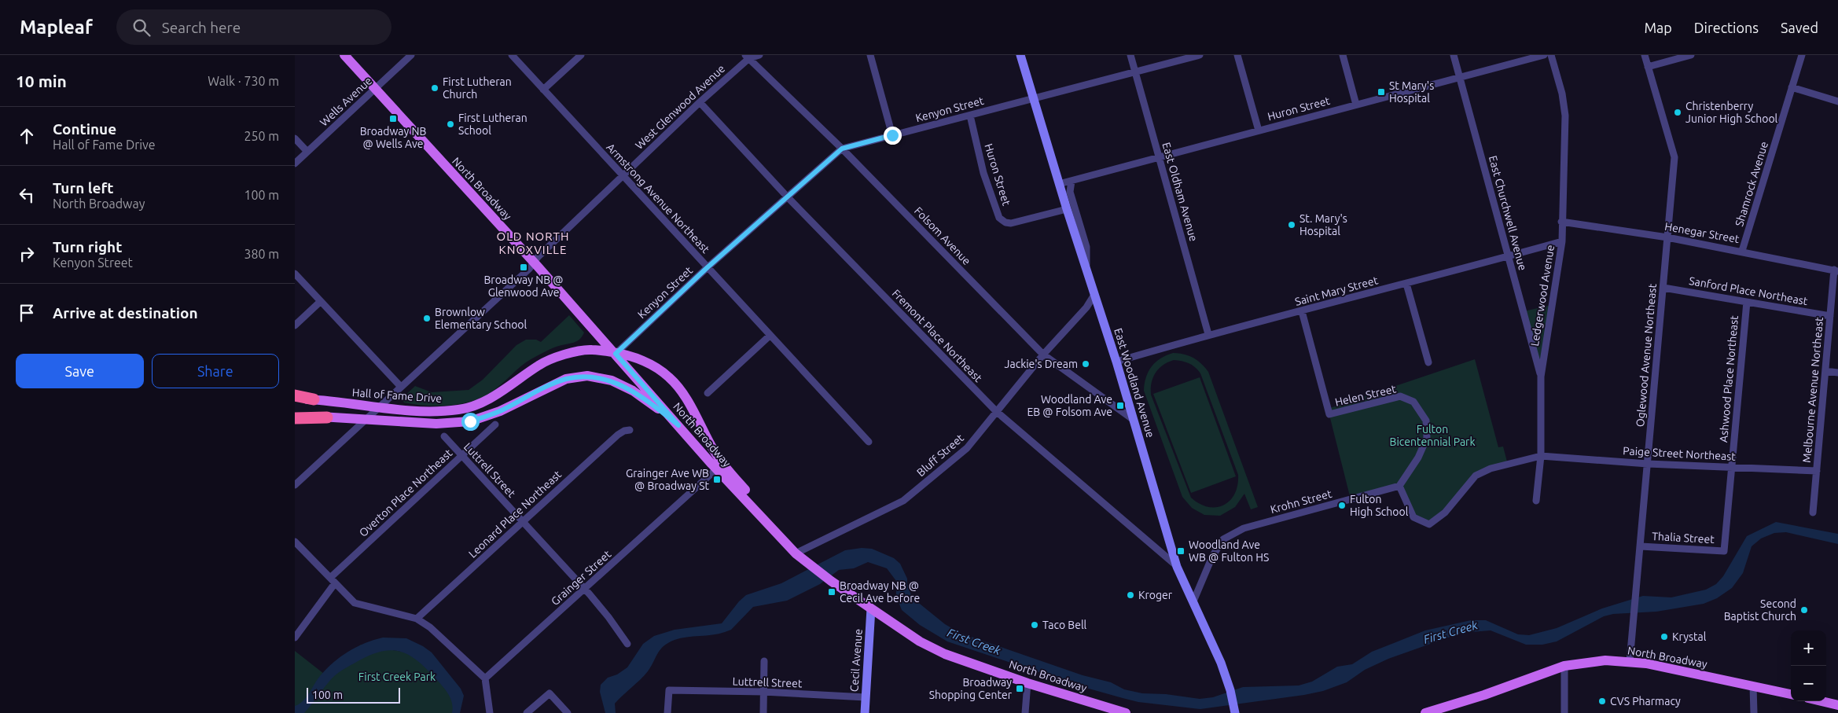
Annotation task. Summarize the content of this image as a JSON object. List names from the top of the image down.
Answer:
{
  "streets": {
    "main road": [
      "North Broadway",
      "East Woodland Avenue",
      "Hall of Fame Drive",
      "Cecil Avenue"
    ],
    "street": [
      "Wells Avenue",
      "West Glenwood Avenue",
      "Huron Street",
      "Kenyon Street",
      "Shamrock Avenue",
      "East Oldham Avenue",
      "Armstrong Avenue Northeast",
      "East Churchwell Avenue",
      "Henegar Street",
      "Folsom Avenue",
      "Saint Mary Street",
      "Sanford Place Northeast",
      "Ledgerwood Avenue",
      "Fremont Place Northeast",
      "Oglewood Avenue Northeast",
      "Ashwood Place Northeast",
      "Melbourne Avenue Northeast",
      "Helen Street",
      "Paige Street Northeast",
      "Bluff Street",
      "Luttrell Street",
      "Overton Place Northeast",
      "Krohn Street",
      "Leonard Place Northeast",
      "Thalia Street",
      "Grainger Street"
    ]
  },
  "crossings": [
    ["Wells Avenue", "North Broadway"],
    ["West Glenwood Avenue", "North Broadway"],
    ["West Glenwood Avenue", "Armstrong Avenue Northeast"],
    ["West Glenwood Avenue", "Folsom Avenue"],
    ["West Glenwood Avenue", "Fremont Place Northeast"],
    ["Huron Street", "Kenyon Street"],
    ["Huron Street", "East Oldham Avenue"],
    ["Huron Street", "East Churchwell Avenue"],
    ["Huron Street", "East Woodland Avenue"],
    ["Kenyon Street", "North Broadway"],
    ["Kenyon Street", "East Oldham Avenue"],
    ["Kenyon Street", "Armstrong Avenue Northeast"],
    ["Kenyon Street", "Folsom Avenue"],
    ["Kenyon Street", "Fremont Place Northeast"],
    ["Kenyon Street", "East Woodland Avenue"],
    ["Shamrock Avenue", "Henegar Street"],
    ["North Broadway", "Oglewood Avenue Northeast"],
    ["North Broadway", "Hall of Fame Drive"],
    ["North Broadway", "Bluff Street"],
    ["North Broadway", "Grainger Street"],
    ["North Broadway", "Cecil Avenue"],
    ["East Oldham Avenue", "Saint Mary Street"],
    ["East Churchwell Avenue", "Saint Mary Street"],
    ["East Churchwell Avenue", "Ledgerwood Avenue"],
    ["Henegar Street", "Ledgerwood Avenue"],
    ["Henegar Street", "Oglewood Avenue Northeast"],
    ["Henegar Street", "Melbourne Avenue Northeast"],
    ["Folsom Avenue", "East Woodland Avenue"],
    ["Folsom Avenue", "Bluff Street"],
    ["Saint Mary Street", "Ledgerwood Avenue"],
    ["Saint Mary Street", "East Woodland Avenue"],
    ["Saint Mary Street", "Helen Street"],
    ["Sanford Place Northeast", "Oglewood Avenue Northeast"],
    ["Sanford Place Northeast", "Ashwood Place Northeast"],
    ["Sanford Place Northeast", "Melbourne Avenue Northeast"],
    ["Ledgerwood Avenue", "Paige Street Northeast"],
    ["Fremont Place Northeast", "East Woodland Avenue"],
    ["Fremont Place Northeast", "Bluff Street"],
    ["Oglewood Avenue Northeast", "Paige Street Northeast"],
    ["Oglewood Avenue Northeast", "Thalia Street"],
    ["Ashwood Place Northeast", "Paige Street Northeast"],
    ["Ashwood Place Northeast", "Thalia Street"],
    ["East Woodland Avenue", "Bluff Street"],
    ["East Woodland Avenue", "Krohn Street"],
    ["Melbourne Avenue Northeast", "Paige Street Northeast"],
    ["Helen Street", "Paige Street Northeast"],
    ["Helen Street", "Krohn Street"],
    ["Paige Street Northeast", "Krohn Street"],
    ["Luttrell Street", "Overton Place Northeast"],
    ["Luttrell Street", "Leonard Place Northeast"],
    ["Luttrell Street", "Grainger Street"],
    ["Luttrell Street", "Cecil Avenue"]
  ],
  "districts": ["OLD NORTH KNOXVILLE"],
  "water": ["First Creek"],
  "parks": ["Fulton Bicentennial Park", "First Creek Park"],
  "places": {
    "other": [
      "First Lutheran Church",
      "Christenberry Junior High School",
      "First Lutheran School",
      "St. Mary's Hospital",
      "Brownlow Elementary School",
      "Jackie's Dream",
      "Fulton High School",
      "Kroger",
      "Second Baptist Church",
      "Taco Bell",
      "Krystal",
      "CVS Pharmacy"
    ],
    "transit": [
      "St Mary's Hospital",
      "Broadway NB @ Wells Ave",
      "Broadway NB @ Glenwood Ave",
      "Woodland Ave EB @ Folsom Ave",
      "Grainger Ave WB @ Broadway St",
      "Woodland Ave WB @ Fulton HS",
      "Broadway NB @ Cecil Ave before",
      "Broadway Shopping Center"
    ]
  },
  "scale_bar": "100 m",
  "page": {
    "header": "Mapleaf",
    "search": "Search here",
    "nav": ["Map", "Directions", "Saved"],
    "heading": ["10 min", "Walk · 730 m"],
    "list": [
      ["Continue", "Hall of Fame Drive", "250 m"],
      ["Turn left", "North Broadway", "100 m"],
      ["Turn right", "Kenyon Street", "380 m"],
      "Arrive at destination"
    ],
    "buttons": ["Save", "Share"],
    "map_buttons": ["+", "−"],
    "scale": "100 m"
  }
}
